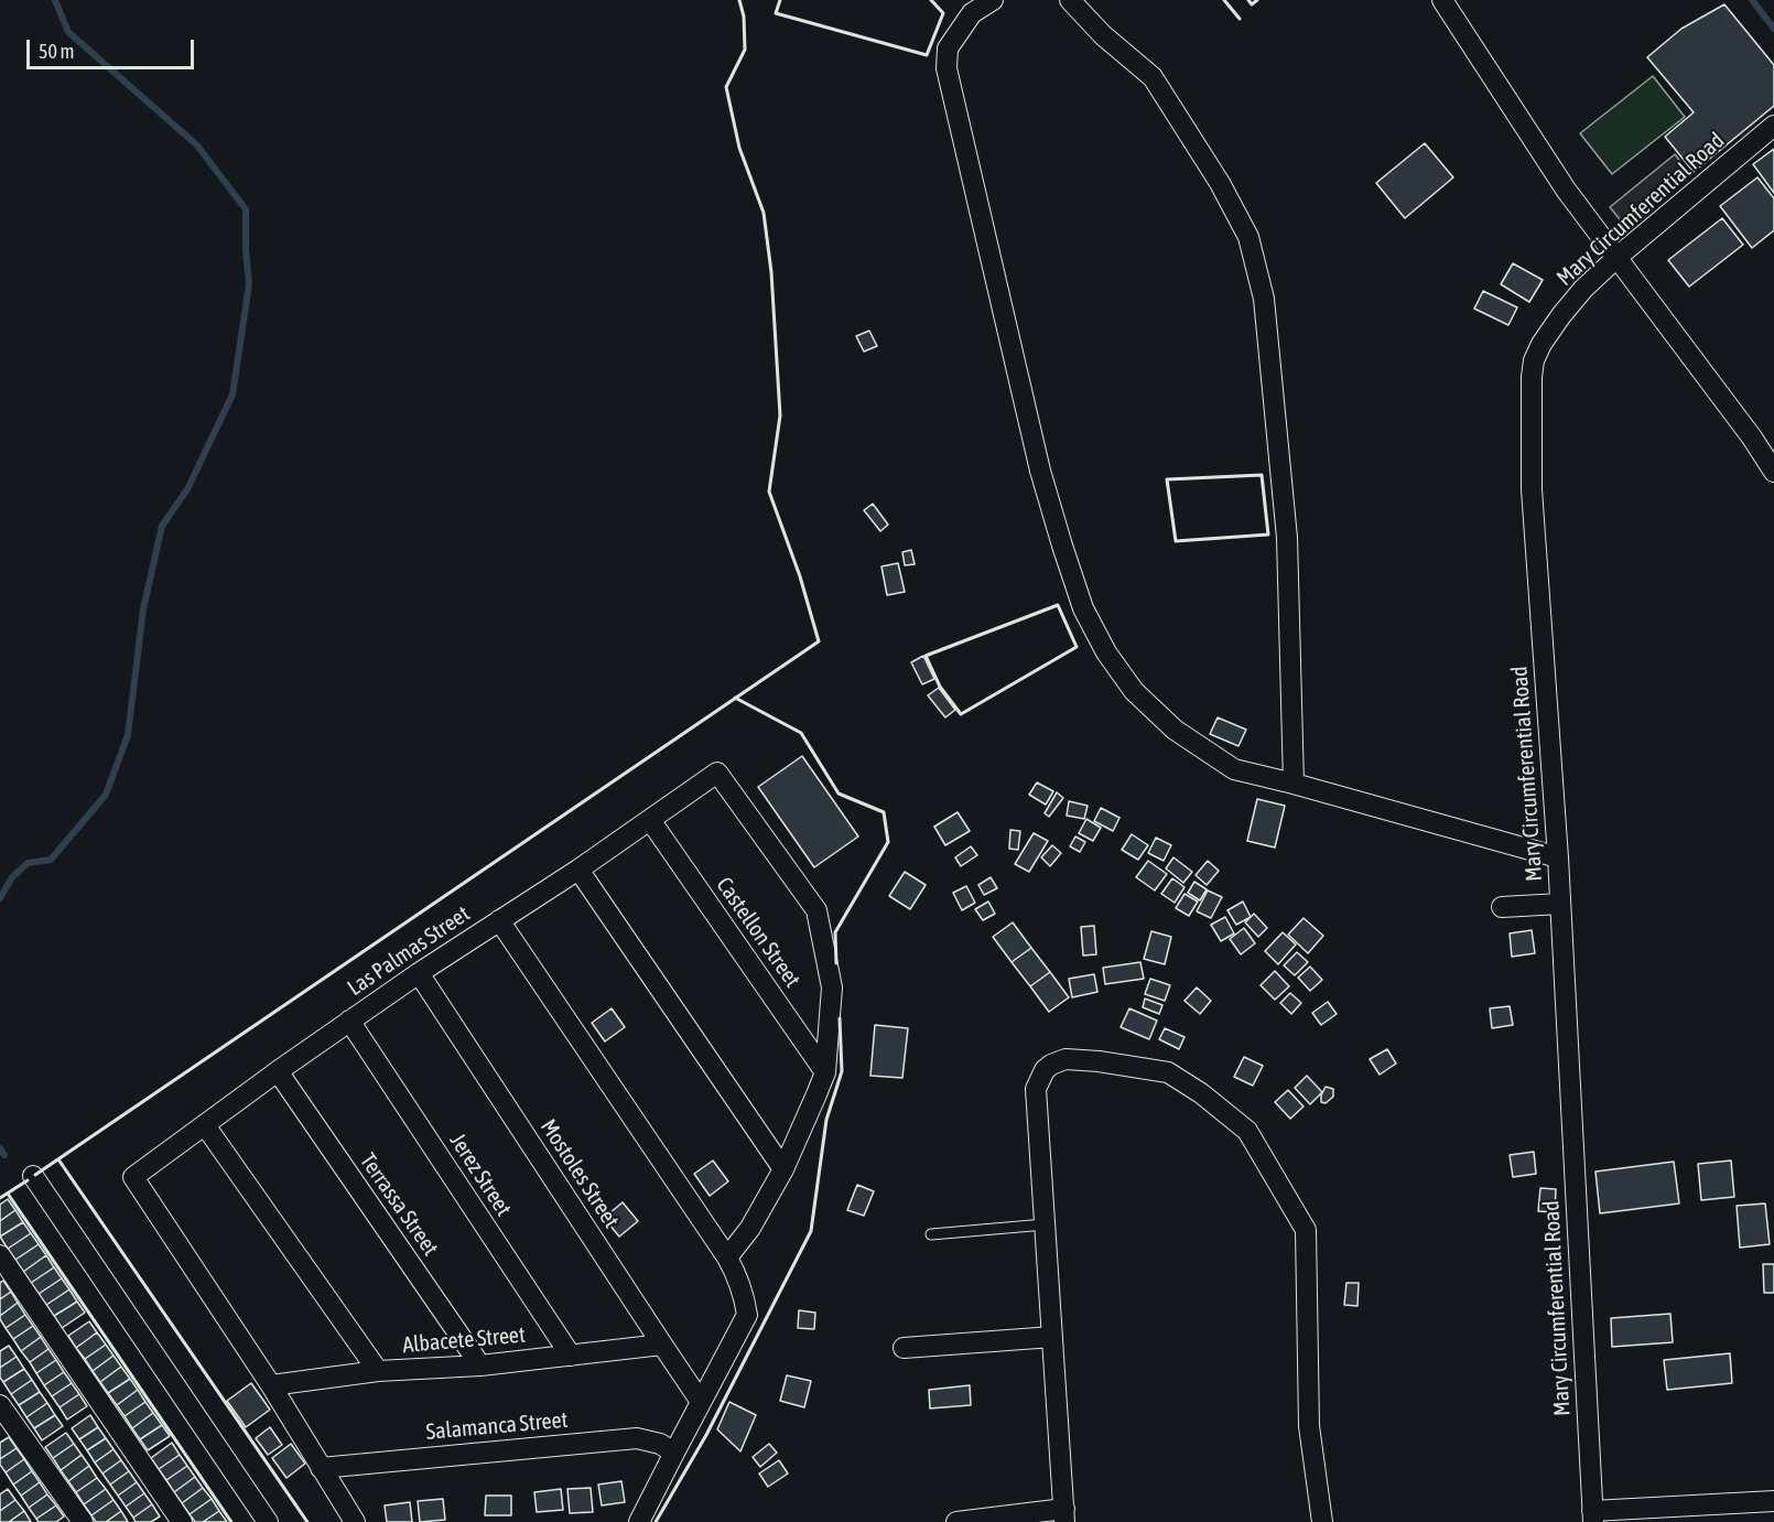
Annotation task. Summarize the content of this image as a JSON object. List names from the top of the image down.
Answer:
{
  "streets": {
    "street": [
      "Mary Circumferential Road",
      "Castellon Street",
      "Las Palmas Street",
      "Mostoles Street",
      "Jerez Street",
      "Terrassa Street",
      "Albacete Street",
      "Salamanca Street"
    ]
  },
  "crossings": [
    ["Castellon Street", "Las Palmas Street"],
    ["Las Palmas Street", "Mostoles Street"],
    ["Las Palmas Street", "Jerez Street"],
    ["Las Palmas Street", "Terrassa Street"],
    ["Las Palmas Street", "Albacete Street"],
    ["Mostoles Street", "Albacete Street"],
    ["Jerez Street", "Albacete Street"],
    ["Terrassa Street", "Albacete Street"]
  ],
  "scale_bar": "50 m"
}
